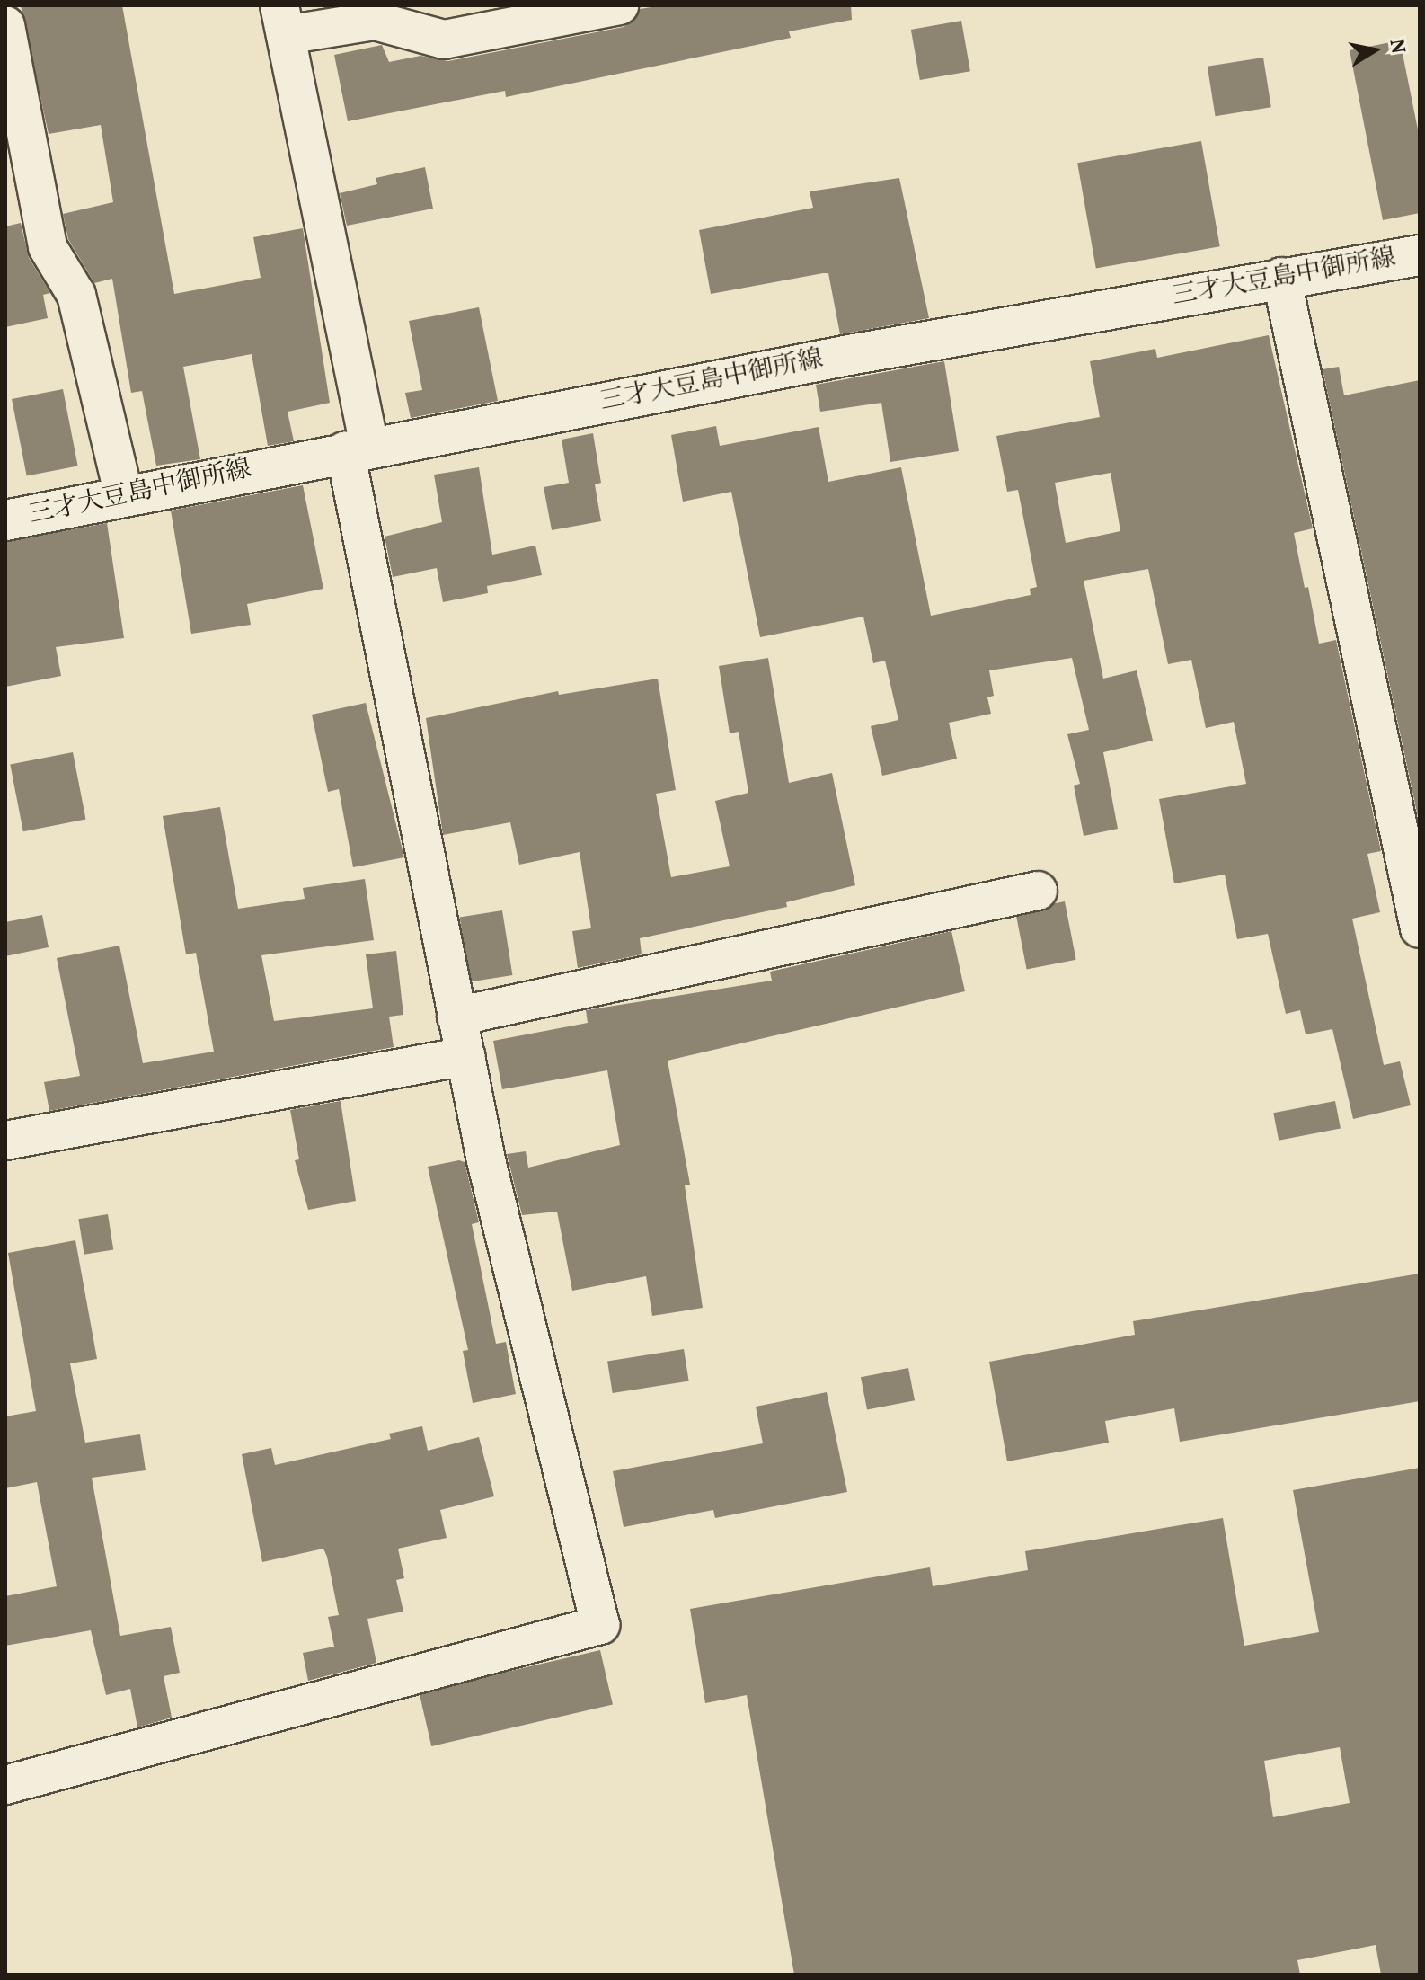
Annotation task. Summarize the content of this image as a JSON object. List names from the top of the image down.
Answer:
{
  "streets": {
    "main road": ["三才大豆島中御所線"]
  },
  "north": "right"
}
